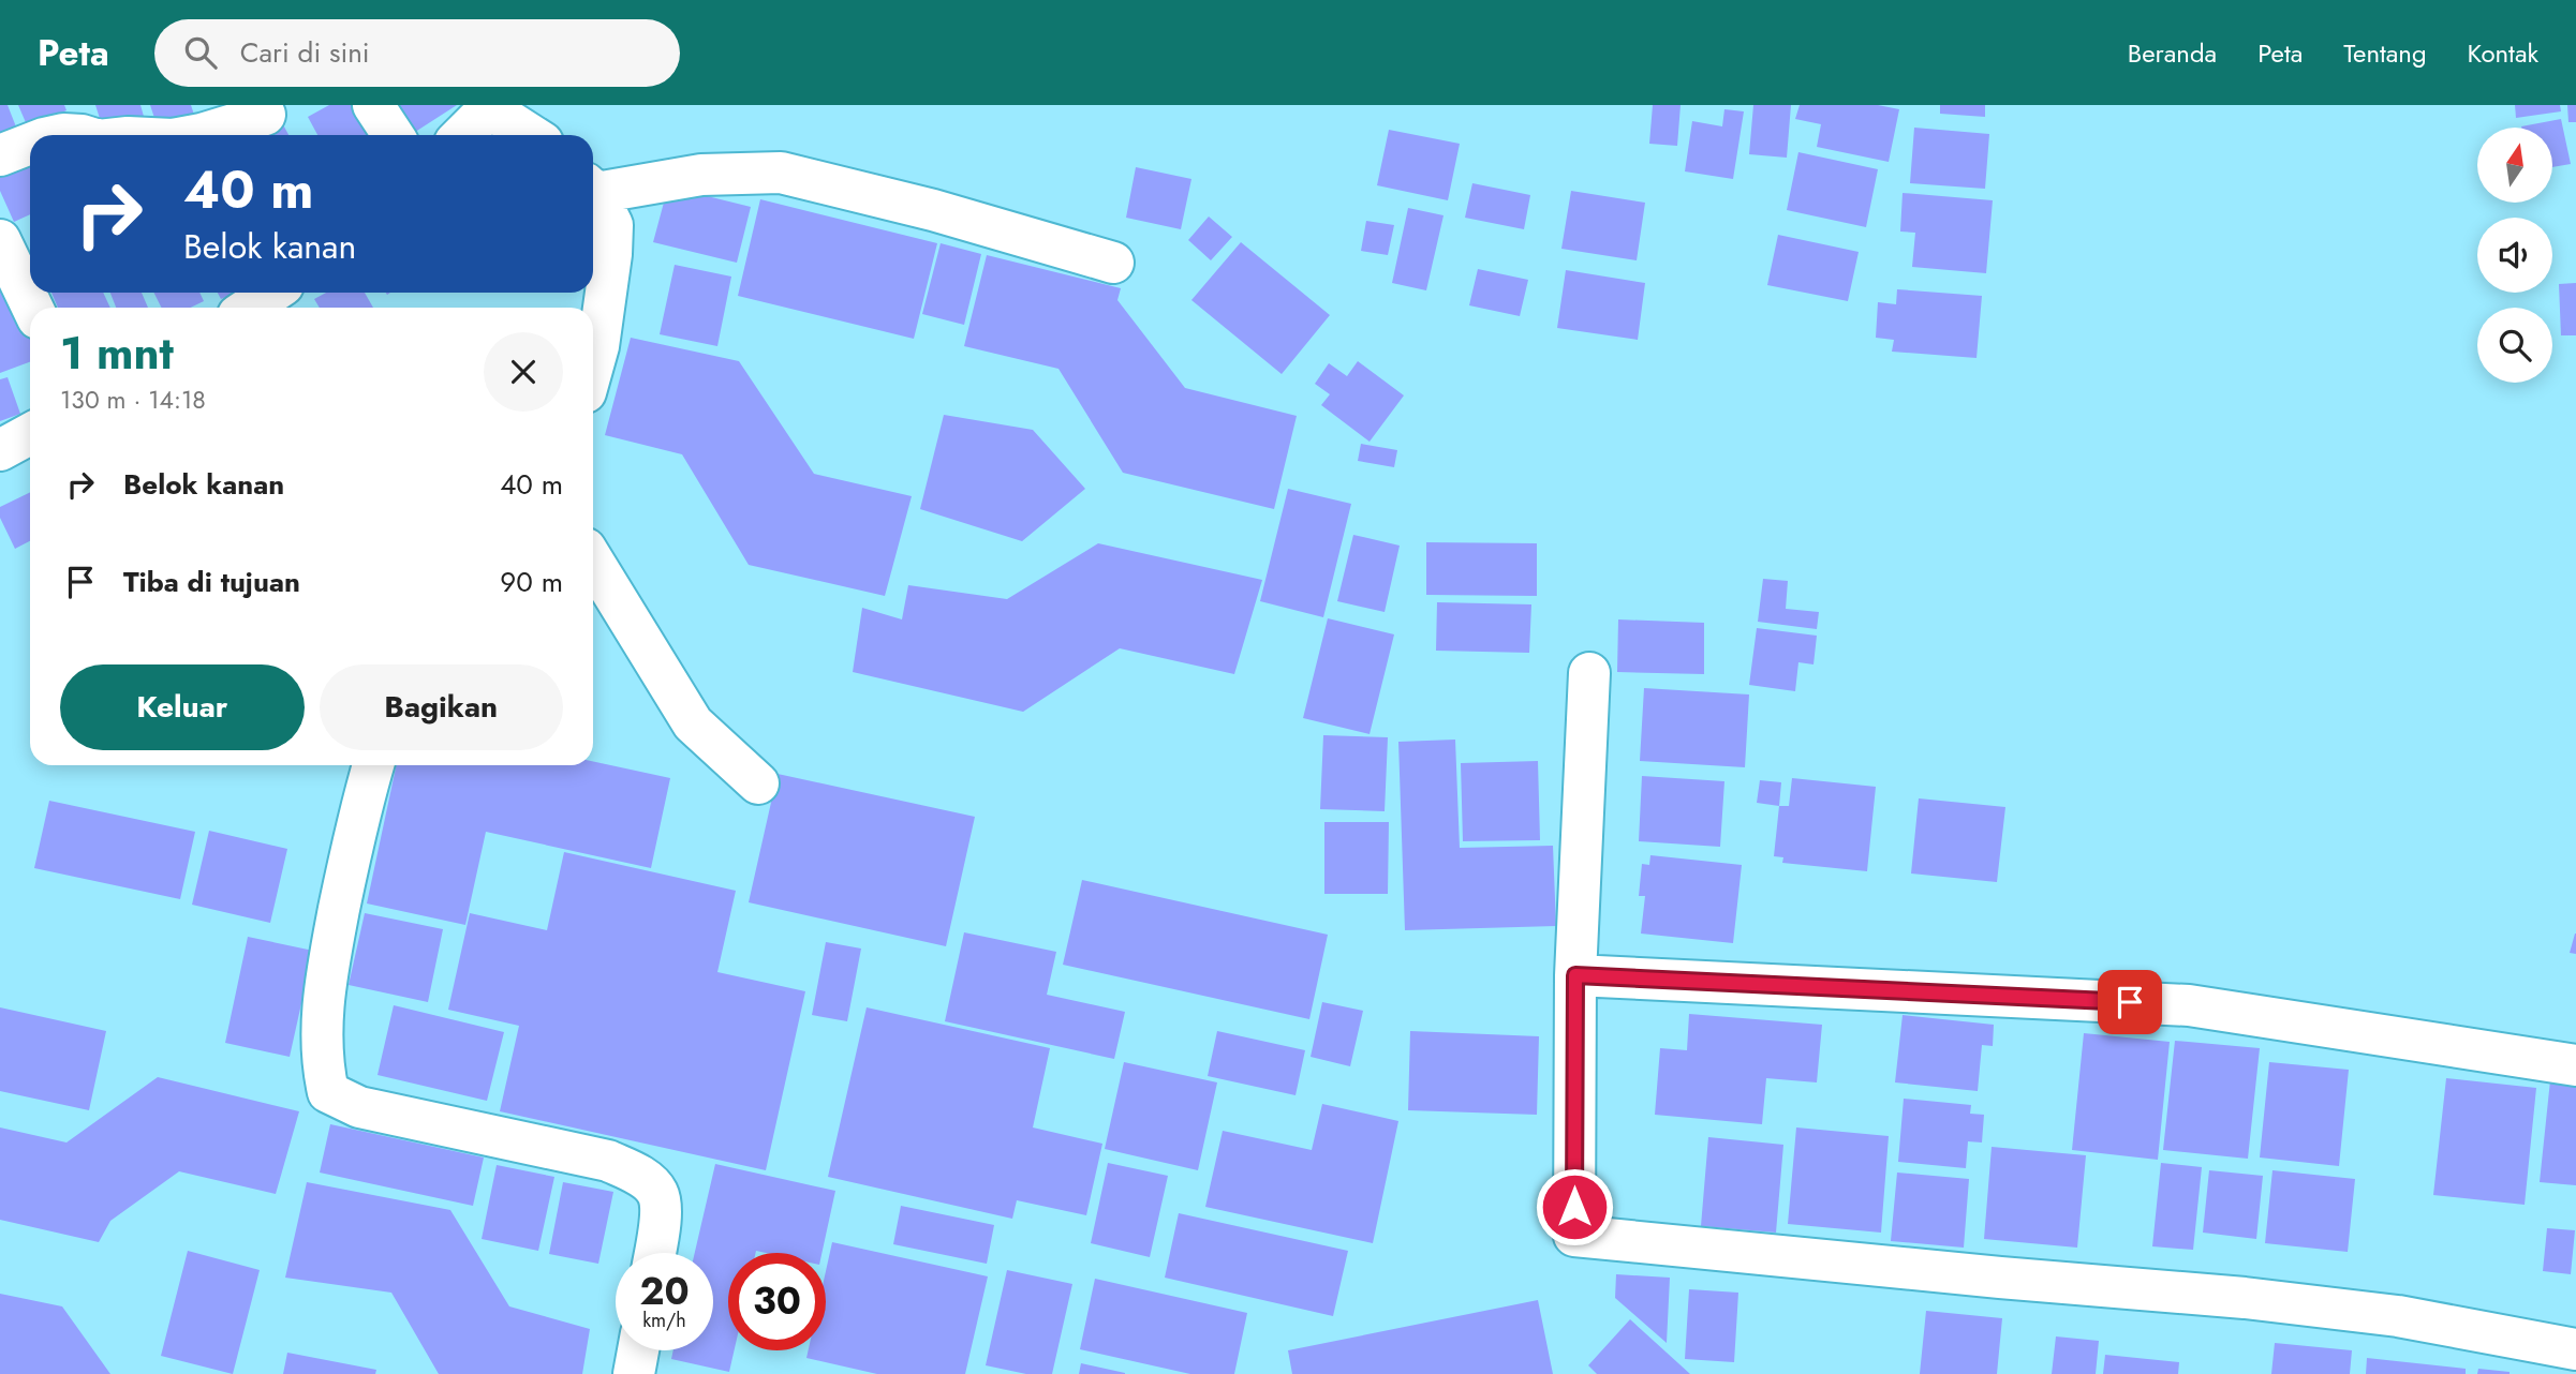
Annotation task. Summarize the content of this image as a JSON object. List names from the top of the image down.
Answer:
{
  "north": "top",
  "page": {
    "header": "Peta",
    "search": "Cari di sini",
    "nav": [
      "Beranda",
      "Peta",
      "Tentang",
      "Kontak"
    ],
    "turn": ["40 m", "Belok kanan"],
    "heading": ["1 mnt", "130 m · 14:18"],
    "list": [
      {
        "name": "Belok kanan",
        "value": "40 m"
      },
      {
        "name": "Tiba di tujuan",
        "value": "90 m"
      }
    ],
    "buttons": ["Keluar", "Bagikan"],
    "speed": "20 km/h",
    "limit": "30"
  }
}
